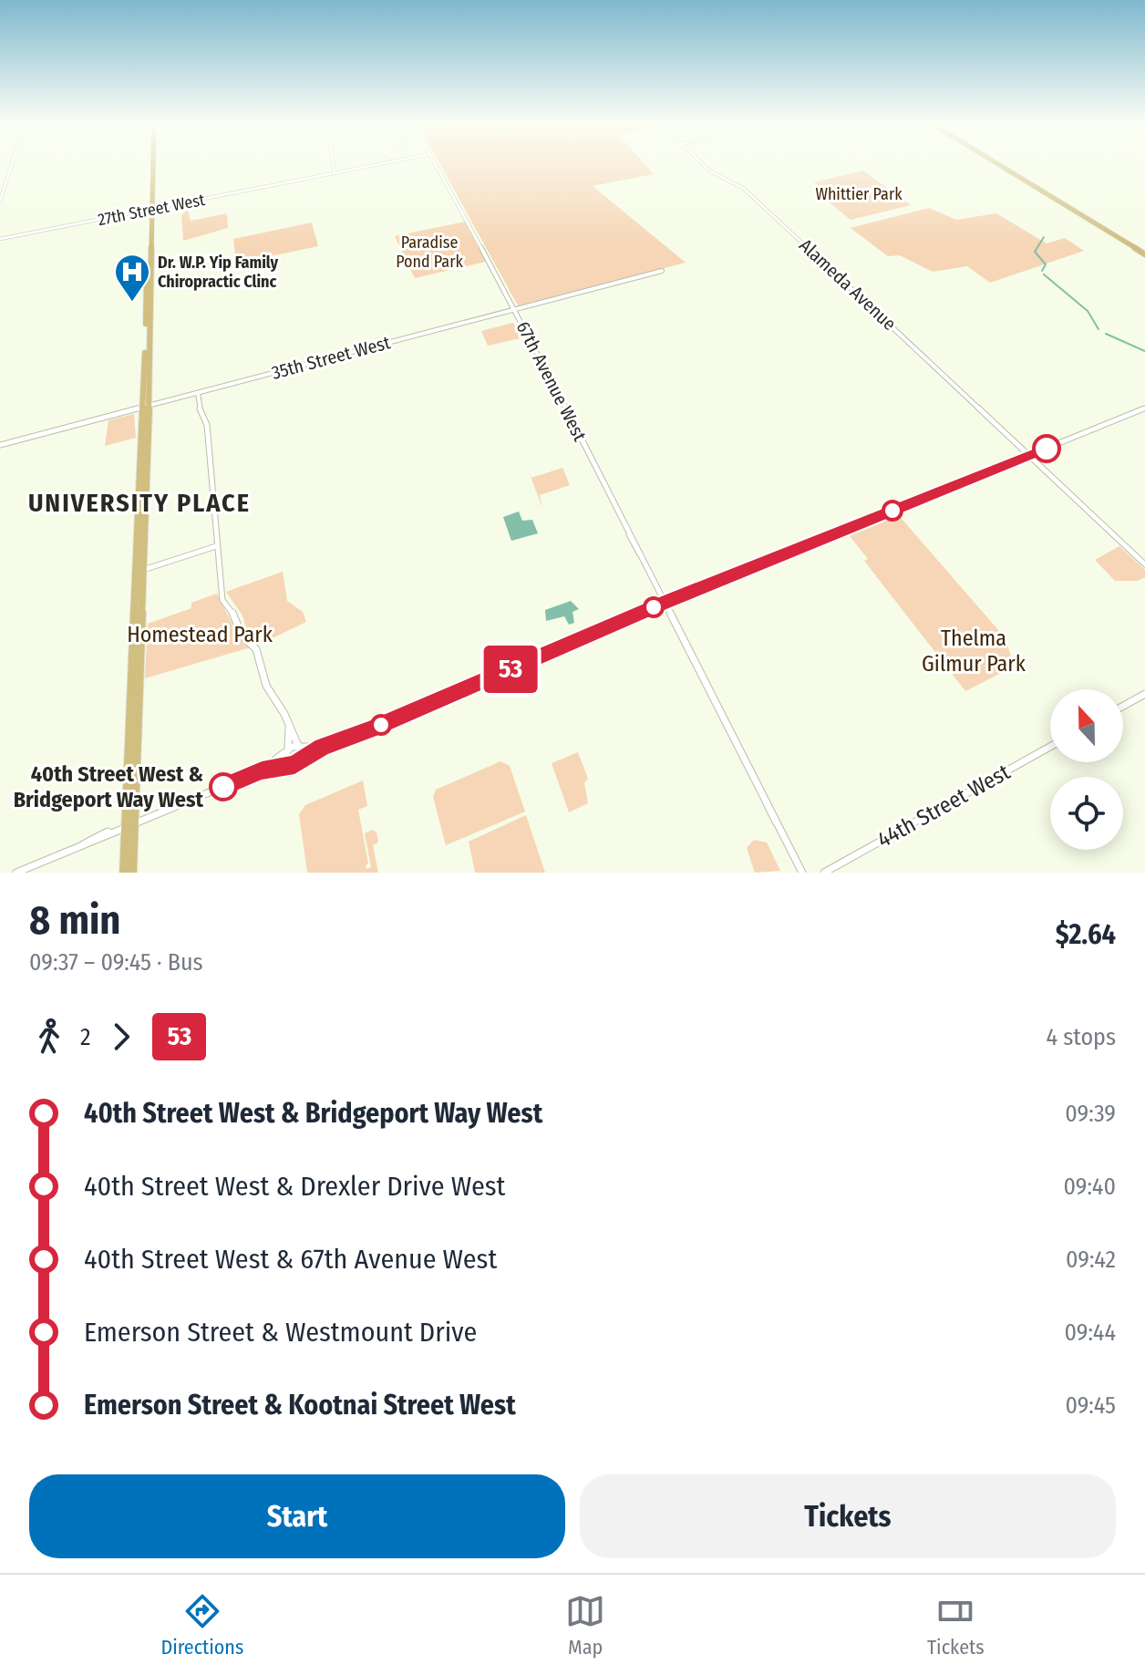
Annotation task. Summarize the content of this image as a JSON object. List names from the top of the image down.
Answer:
{
  "streets": {
    "street": [
      "27th Street West",
      "Alameda Avenue",
      "35th Street West",
      "67th Avenue West",
      "44th Street West"
    ]
  },
  "crossings": [
    ["35th Street West", "67th Avenue West"]
  ],
  "districts": ["UNIVERSITY PLACE"],
  "parks": [
    "Whittier Park",
    "Paradise Pond Park",
    "Homestead Park",
    "Thelma Gilmur Park"
  ],
  "places": {
    "hospital": ["Dr. W.P. Yip Family Chiropractic Clinc"],
    "other": ["40th Street West & Bridgeport Way West"]
  },
  "lines": ["bus line 53"],
  "north": "top",
  "page": {
    "on_map": "53",
    "heading": ["8 min", "09:37 – 09:45 · Bus", "$2.64"],
    "legs": ["2", "53", "4 stops"],
    "list": [
      {
        "name": "40th Street West & Bridgeport Way West",
        "value": "09:39"
      },
      {
        "name": "40th Street West & Drexler Drive West",
        "value": "09:40"
      },
      {
        "name": "40th Street West & 67th Avenue West",
        "value": "09:42"
      },
      {
        "name": "Emerson Street & Westmount Drive",
        "value": "09:44"
      },
      {
        "name": "Emerson Street & Kootnai Street West",
        "value": "09:45"
      }
    ],
    "buttons": ["Start", "Tickets"],
    "tabs": ["Directions", "Map", "Tickets"]
  }
}
